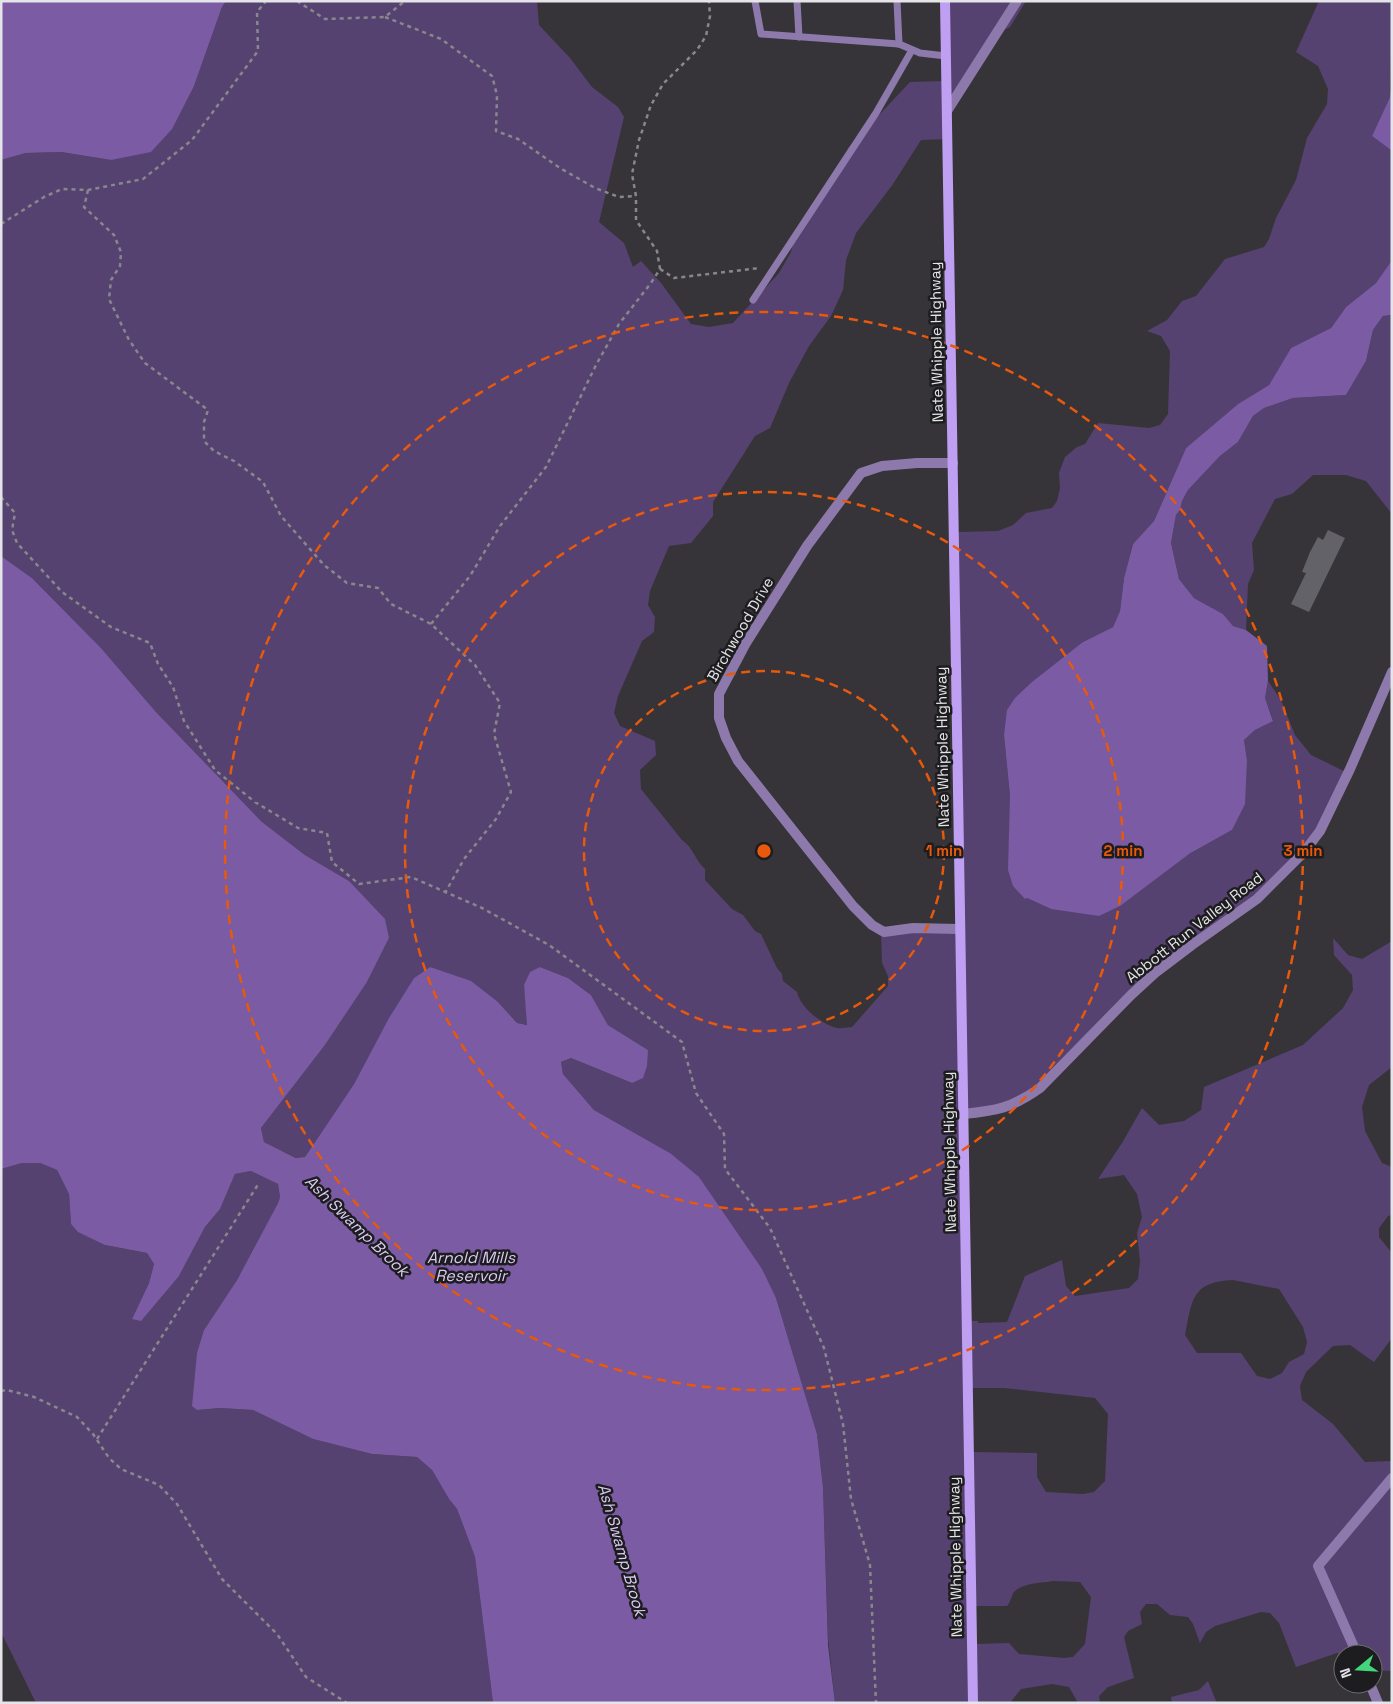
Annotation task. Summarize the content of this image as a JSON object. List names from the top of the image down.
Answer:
{
  "streets": {
    "main road": ["Nate Whipple Highway"],
    "street": ["Birchwood Drive", "Abbott Run Valley Road"]
  },
  "crossings": [
    ["Nate Whipple Highway", "Birchwood Drive"],
    ["Nate Whipple Highway", "Abbott Run Valley Road"]
  ],
  "water": ["Ash Swamp Brook", "Arnold Mills Reservoir"],
  "north": "left",
  "rings": ["1 min", "2 min", "3 min"]
}
